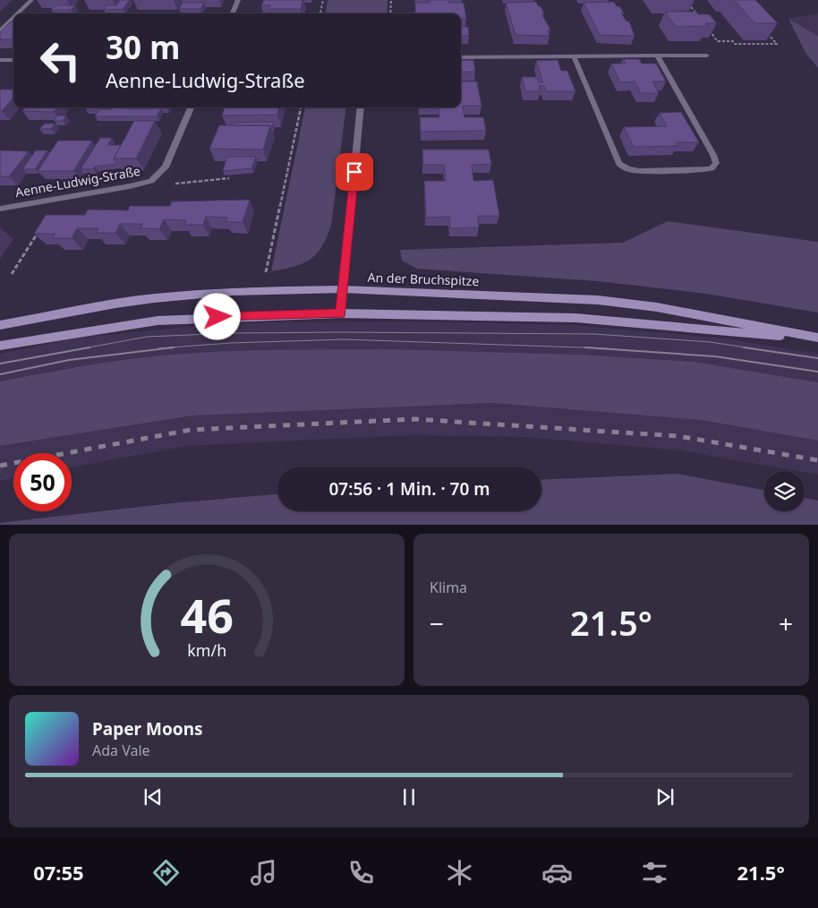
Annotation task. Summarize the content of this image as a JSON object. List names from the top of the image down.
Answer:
{
  "streets": {
    "main road": ["An der Bruchspitze"],
    "street": ["Aenne-Ludwig-Straße"]
  },
  "page": {
    "turn": ["30 m", "Aenne-Ludwig-Straße"],
    "limit": "50",
    "trip": "07:56 · 1 Min. · 70 m",
    "tile": "Klima",
    "heat": ["−", "21.5°", "+"],
    "song": ["Paper Moons", "Ada Vale"],
    "tabs": ["07:55", "21.5°"],
    "gauge": ["46", "km/h"]
  }
}
